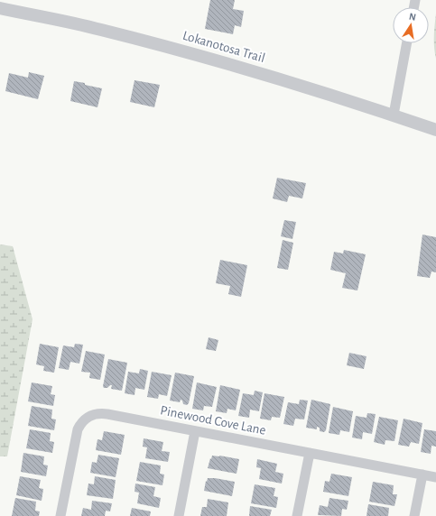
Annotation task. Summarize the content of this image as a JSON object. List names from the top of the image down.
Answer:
{
  "streets": {
    "street": ["Lokanotosa Trail", "Pinewood Cove Lane"]
  },
  "north": "top"
}
